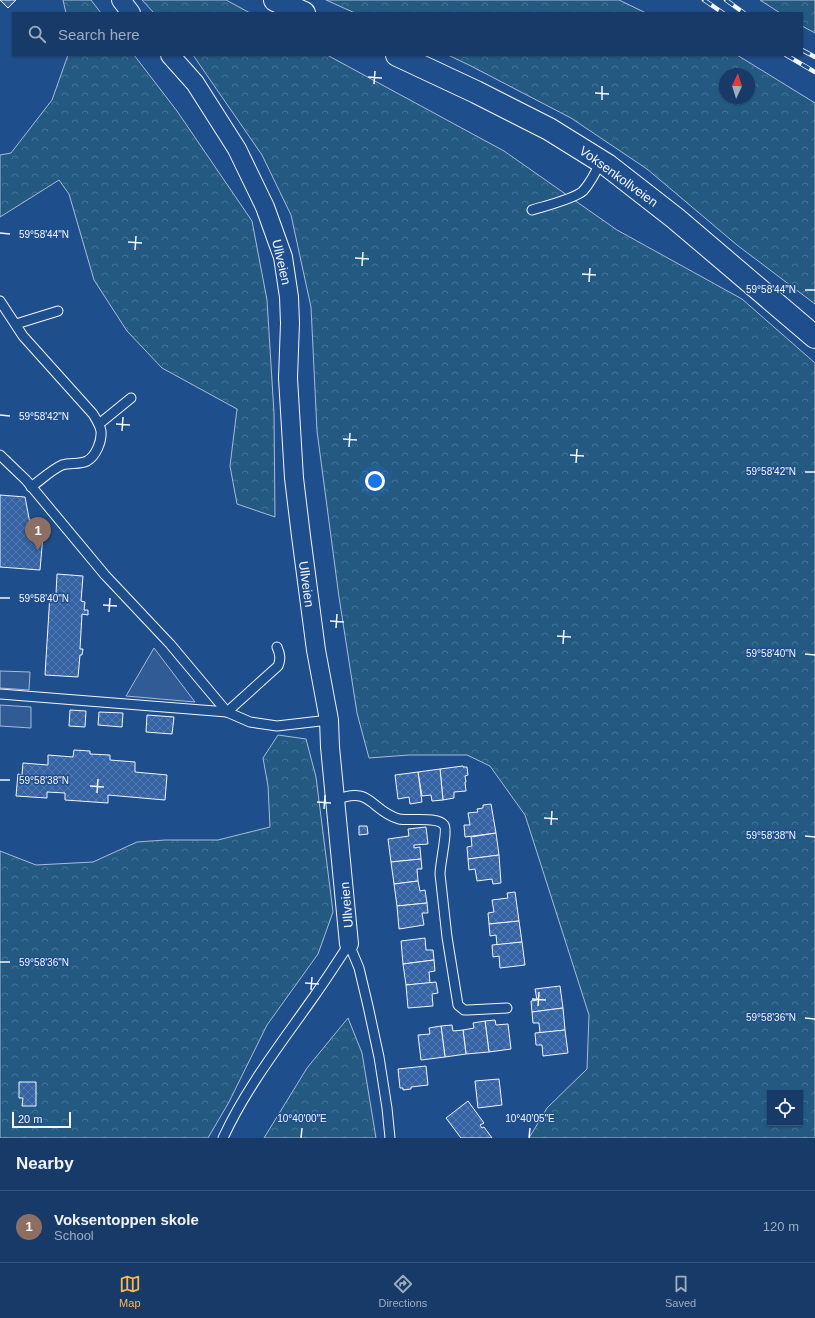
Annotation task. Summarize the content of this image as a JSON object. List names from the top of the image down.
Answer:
{
  "streets": {
    "main road": ["Voksenkollveien"],
    "street": ["Ullveien"]
  },
  "scale_bar": "20 m",
  "north": "top",
  "page": {
    "search": "Search here",
    "pins": "1",
    "scale": "20 m",
    "heading": "Nearby",
    "list": [
      {
        "mark": "1",
        "name": "Voksentoppen skole",
        "note": "School",
        "value": "120 m"
      }
    ],
    "nav": ["Map", "Directions", "Saved"]
  },
  "coordinates": [
    "59°58'44\"N",
    "59°58'42\"N",
    "59°58'40\"N",
    "59°58'38\"N",
    "59°58'36\"N",
    "10°40'00\"E",
    "10°40'05\"E"
  ]
}
